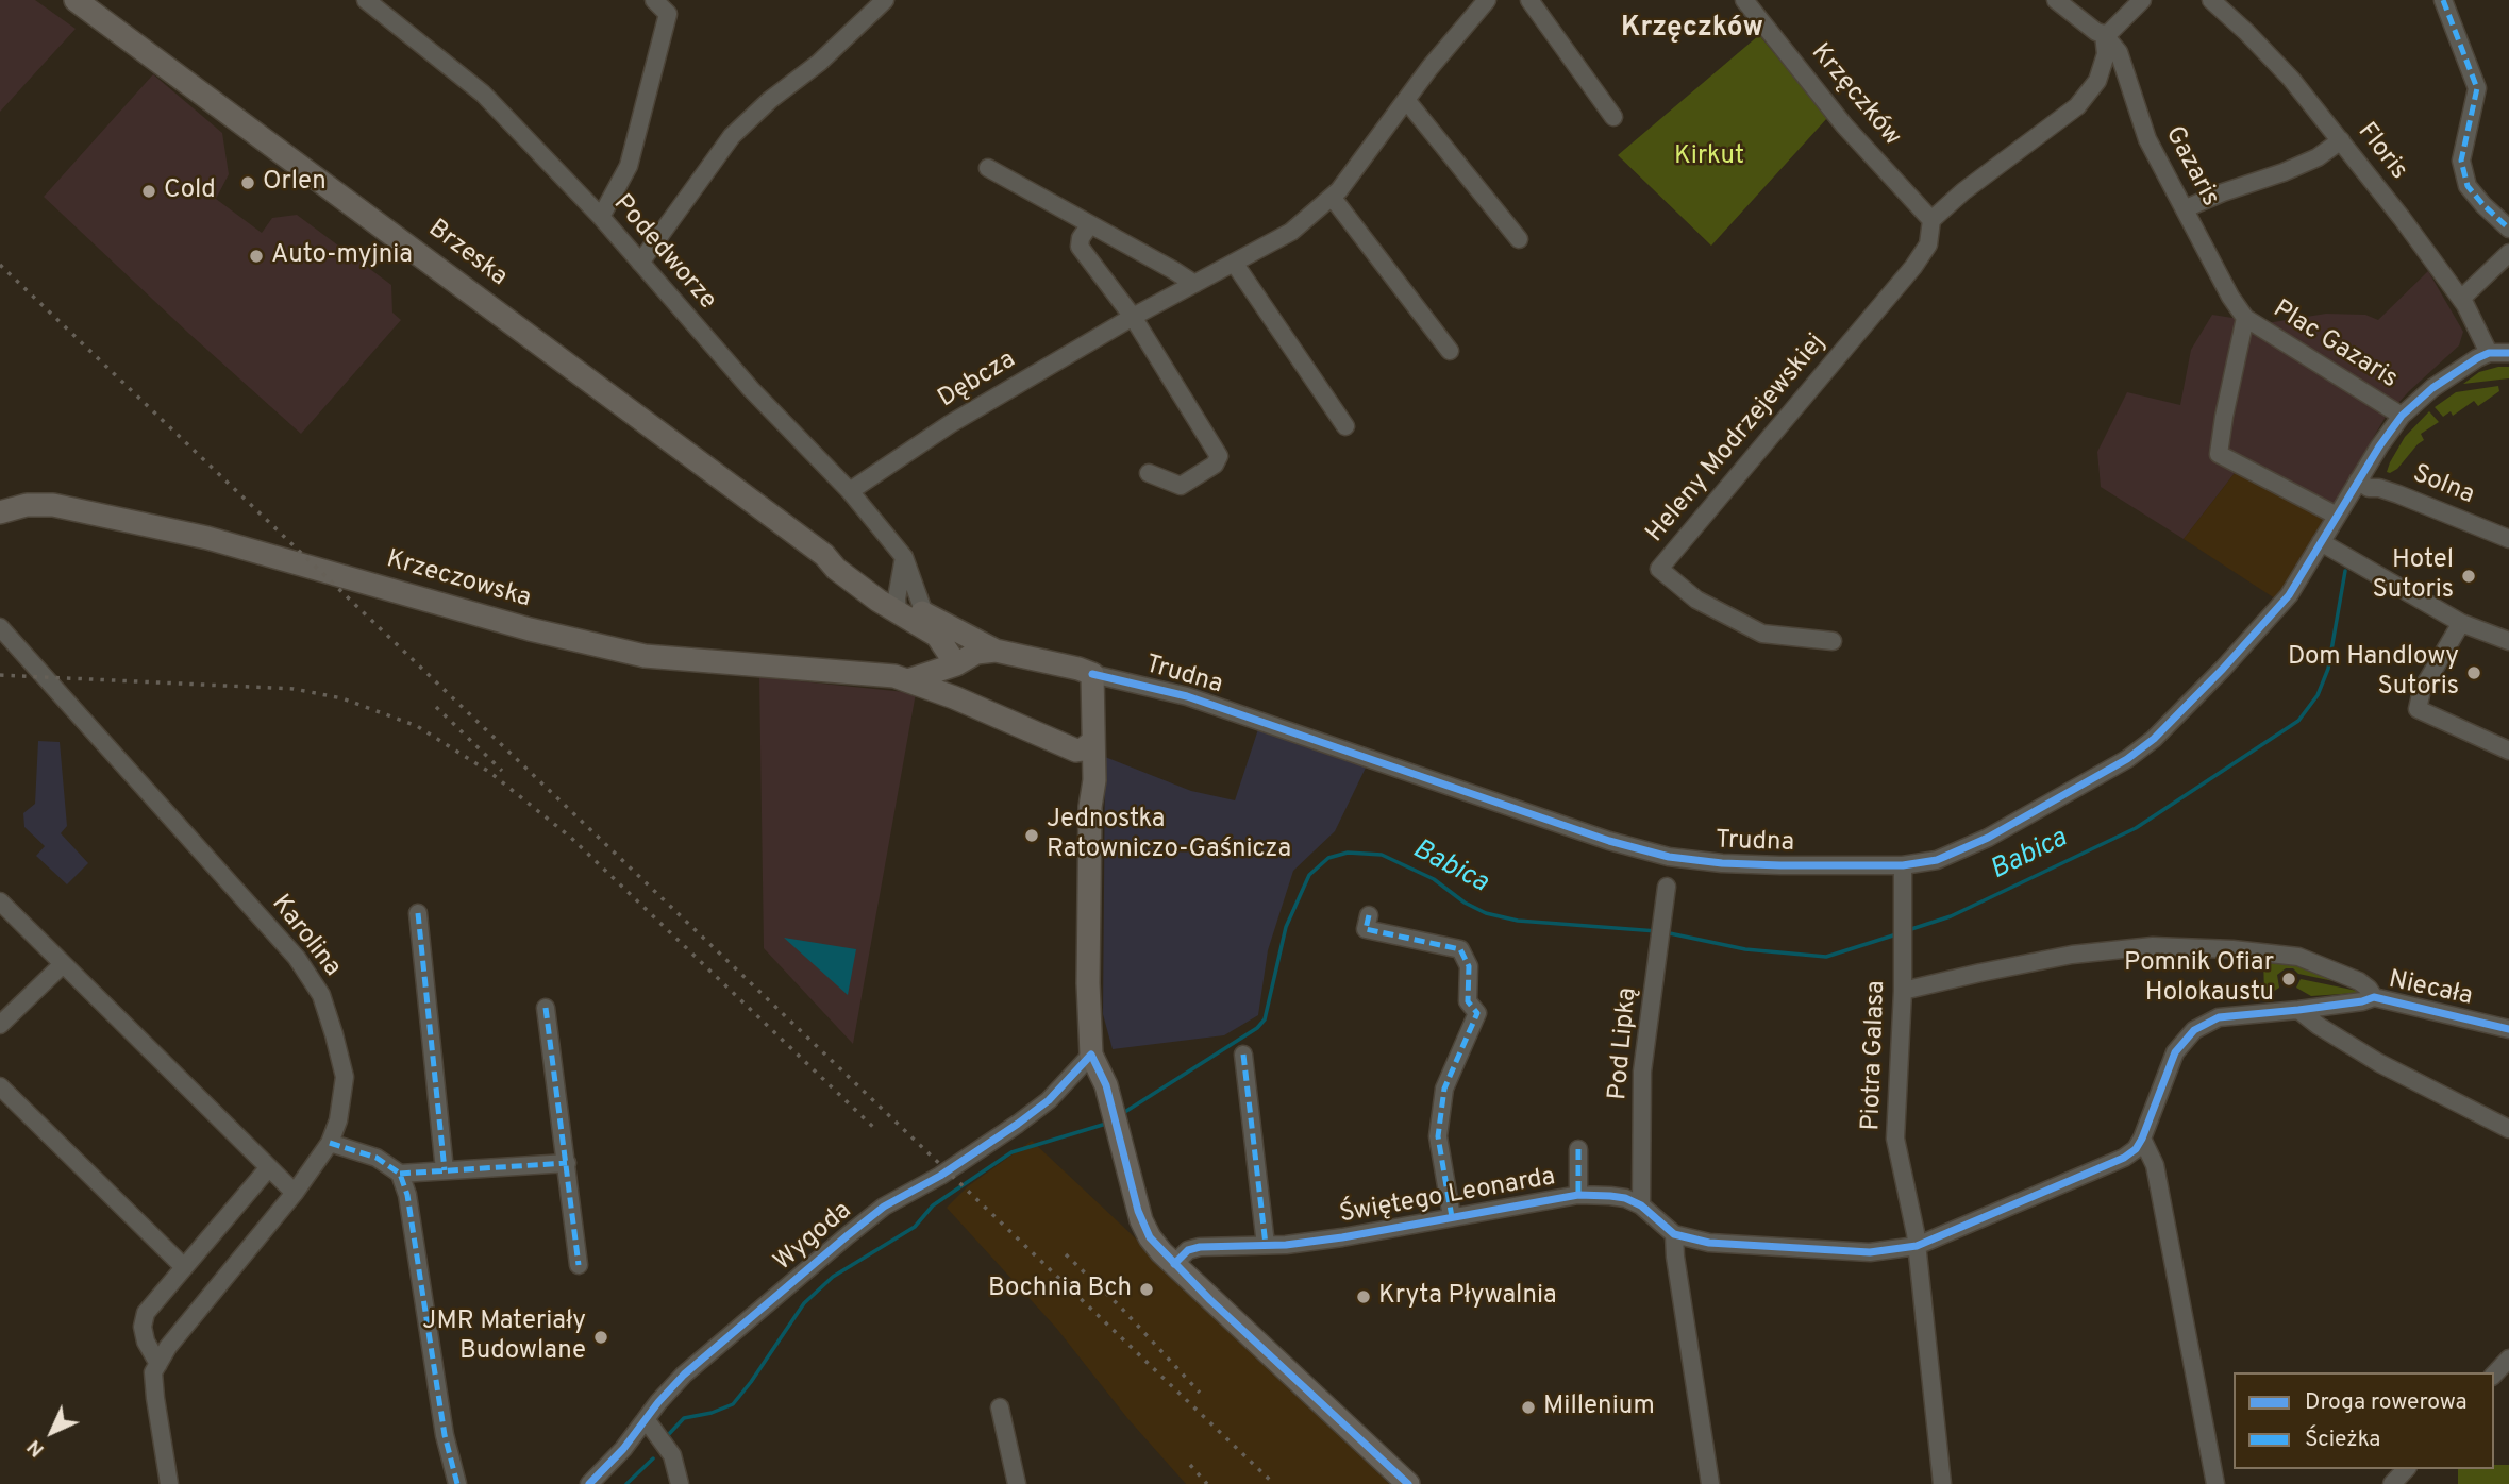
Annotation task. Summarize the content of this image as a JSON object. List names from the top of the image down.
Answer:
{
  "streets": {
    "main road": ["Brzeska", "Krzeczowska", "Trudna"],
    "street": [
      "Krzęczków",
      "Floris",
      "Gazaris",
      "Podedworze",
      "Plac Gazaris",
      "Dębcza",
      "Heleny Modrzejewskiej",
      "Solna",
      "Karolina",
      "Niecała",
      "Pod Lipką",
      "Piotra Galasa",
      "Świętego Leonarda",
      "Wygoda"
    ]
  },
  "crossings": [
    ["Krzęczków", "Heleny Modrzejewskiej"],
    ["Floris", "Trudna"],
    ["Gazaris", "Plac Gazaris"],
    ["Podedworze", "Brzeska"],
    ["Podedworze", "Dębcza"],
    ["Brzeska", "Krzeczowska"],
    ["Brzeska", "Trudna"],
    ["Plac Gazaris", "Trudna"],
    ["Solna", "Trudna"],
    ["Krzeczowska", "Trudna"],
    ["Trudna", "Piotra Galasa"],
    ["Niecała", "Piotra Galasa"],
    ["Niecała", "Świętego Leonarda"],
    ["Pod Lipką", "Świętego Leonarda"],
    ["Piotra Galasa", "Świętego Leonarda"]
  ],
  "districts": ["Krzęczków"],
  "water": ["Babica"],
  "parks": ["Kirkut"],
  "places": [
    "Orlen",
    "Cold",
    "Auto-myjnia",
    "Hotel Sutoris",
    "Dom Handlowy Sutoris",
    "Jednostka Ratowniczo-Gaśnicza",
    "Pomnik Ofiar Holokaustu",
    "Bochnia Bch",
    "Kryta Pływalnia",
    "JMR Materiały Budowlane",
    "Millenium"
  ],
  "legend": ["Droga rowerowa", "Ścieżka"],
  "north": "bottom left"
}
